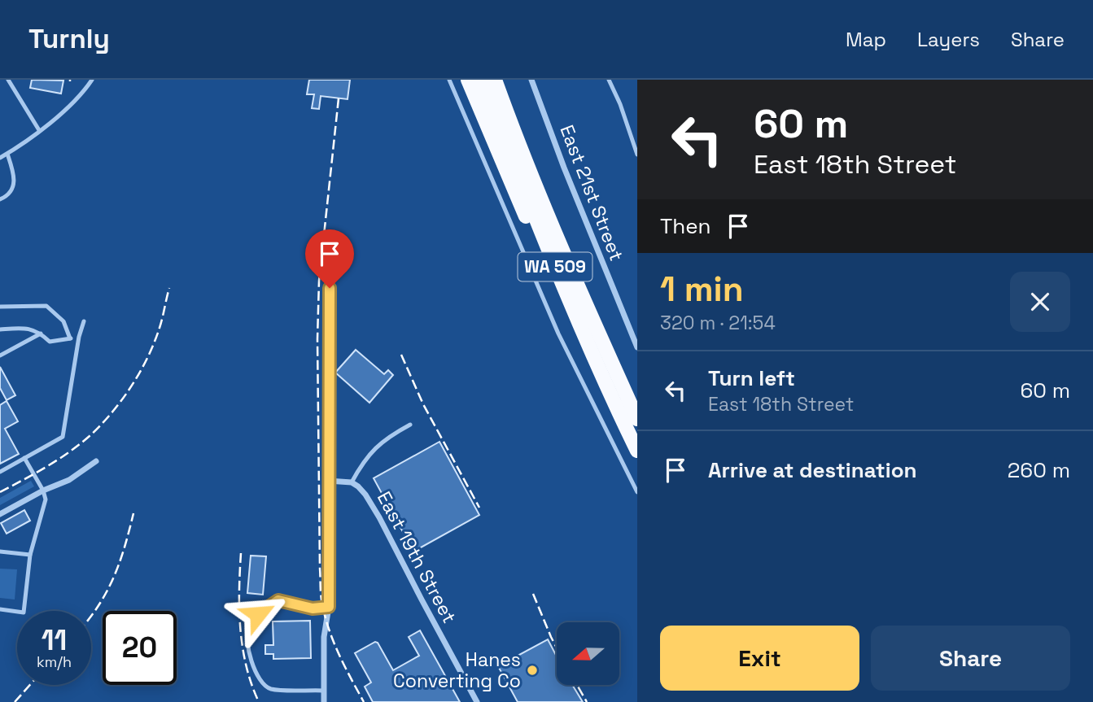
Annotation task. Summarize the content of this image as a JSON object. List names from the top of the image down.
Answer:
{
  "streets": {
    "highway": ["WA 509"],
    "street": ["East 21st Street", "East 19th Street"]
  },
  "places": ["Hanes Converting Co"],
  "north": "left",
  "page": {
    "header": "Turnly",
    "nav": ["Map", "Layers", "Share"],
    "turn": ["60 m", "East 18th Street"],
    "then": "Then",
    "heading": ["1 min", "320 m · 21:54"],
    "list": [
      {
        "name": "Turn left",
        "note": "East 18th Street",
        "value": "60 m"
      },
      {
        "name": "Arrive at destination",
        "value": "260 m"
      }
    ],
    "speed": "11 km/h",
    "limit": "20",
    "buttons": ["Exit", "Share"]
  }
}
